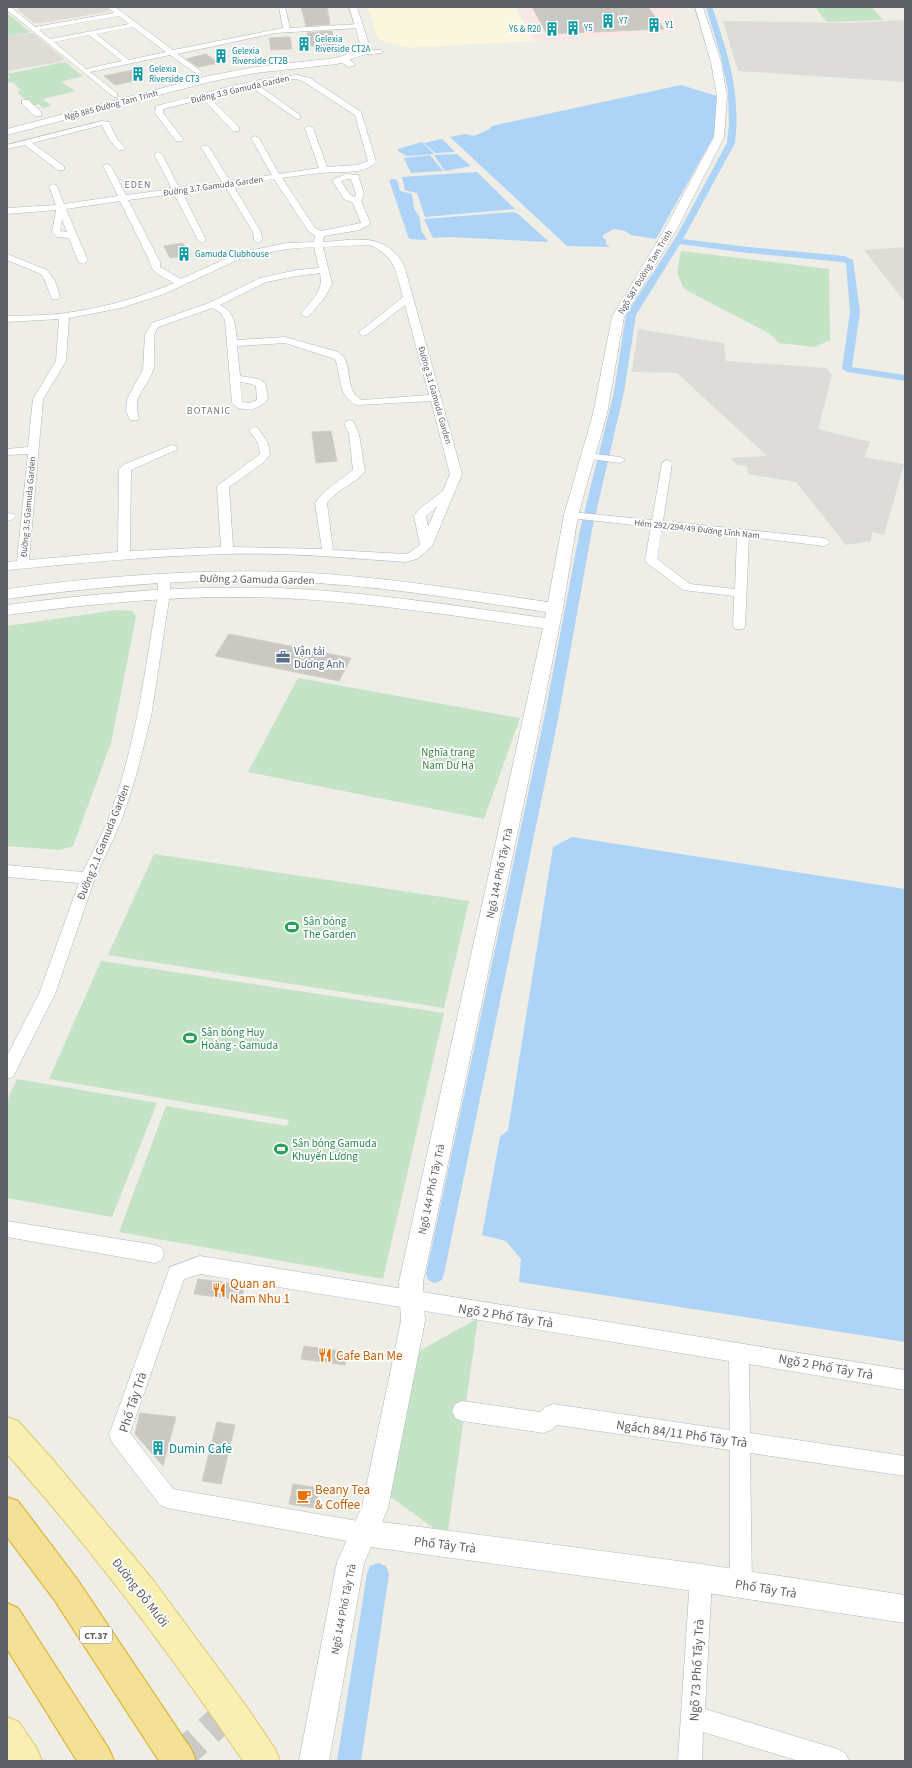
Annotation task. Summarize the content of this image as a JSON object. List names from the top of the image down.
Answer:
{
  "streets": {
    "highway": ["CT.37"],
    "main road": ["Đường Đỗ Mười"],
    "street": [
      "Đường 3.9 Gamuda Garden",
      "Ngõ 885 Đường Tam Trinh",
      "Đường 3.7 Gamuda Garden",
      "Ngõ 587 Đường Tam Trinh",
      "Đường 3.1 Gamuda Garden",
      "Đường 3.5 Gamuda Garden",
      "Hẻm 292/294/49 Đường Lĩnh Nam",
      "Đường 2 Gamuda Garden",
      "Đường 2.1 Gamuda Garden",
      "Ngõ 144 Phố Tây Trà",
      "Ngõ 2 Phố Tây Trà",
      "Phố Tây Trà",
      "Ngách 84/11 Phố Tây Trà",
      "Ngõ 73 Phố Tây Trà"
    ]
  },
  "crossings": [
    ["Đường 3.9 Gamuda Garden", "Đường 3.7 Gamuda Garden"],
    ["Ngõ 587 Đường Tam Trinh", "Hẻm 292/294/49 Đường Lĩnh Nam"],
    ["Ngõ 587 Đường Tam Trinh", "Đường 2 Gamuda Garden"],
    ["Ngõ 587 Đường Tam Trinh", "Ngõ 144 Phố Tây Trà"],
    ["Đường 2 Gamuda Garden", "Đường 2.1 Gamuda Garden"],
    ["Đường 2 Gamuda Garden", "Ngõ 144 Phố Tây Trà"],
    ["Ngõ 144 Phố Tây Trà", "Ngõ 2 Phố Tây Trà"],
    ["Ngõ 144 Phố Tây Trà", "Phố Tây Trà"],
    ["Ngõ 2 Phố Tây Trà", "Phố Tây Trà"],
    ["Phố Tây Trà", "Ngõ 73 Phố Tây Trà"]
  ],
  "districts": ["EDEN", "BOTANIC"],
  "parks": ["Nghĩa trang Nam Dư Hạ"],
  "places": {
    "building": [
      "Y7",
      "Y1",
      "Y5",
      "Y6 & R20",
      "Gelexia Riverside CT2A",
      "Gelexia Riverside CT2B",
      "Gelexia Riverside CT3",
      "Gamuda Clubhouse",
      "Dumin Cafe"
    ],
    "office": ["Vận tải Dương Anh"],
    "sports": ["Sân bóng The Garden", "Sân bóng Huy Hoàng - Gamuda", "Sân bóng Gamuda Khuyến Lương"],
    "restaurant": ["Quan an Nam Nhu 1", "Cafe Ban Me"],
    "cafe": ["Beany Tea & Coffee"]
  }
}
